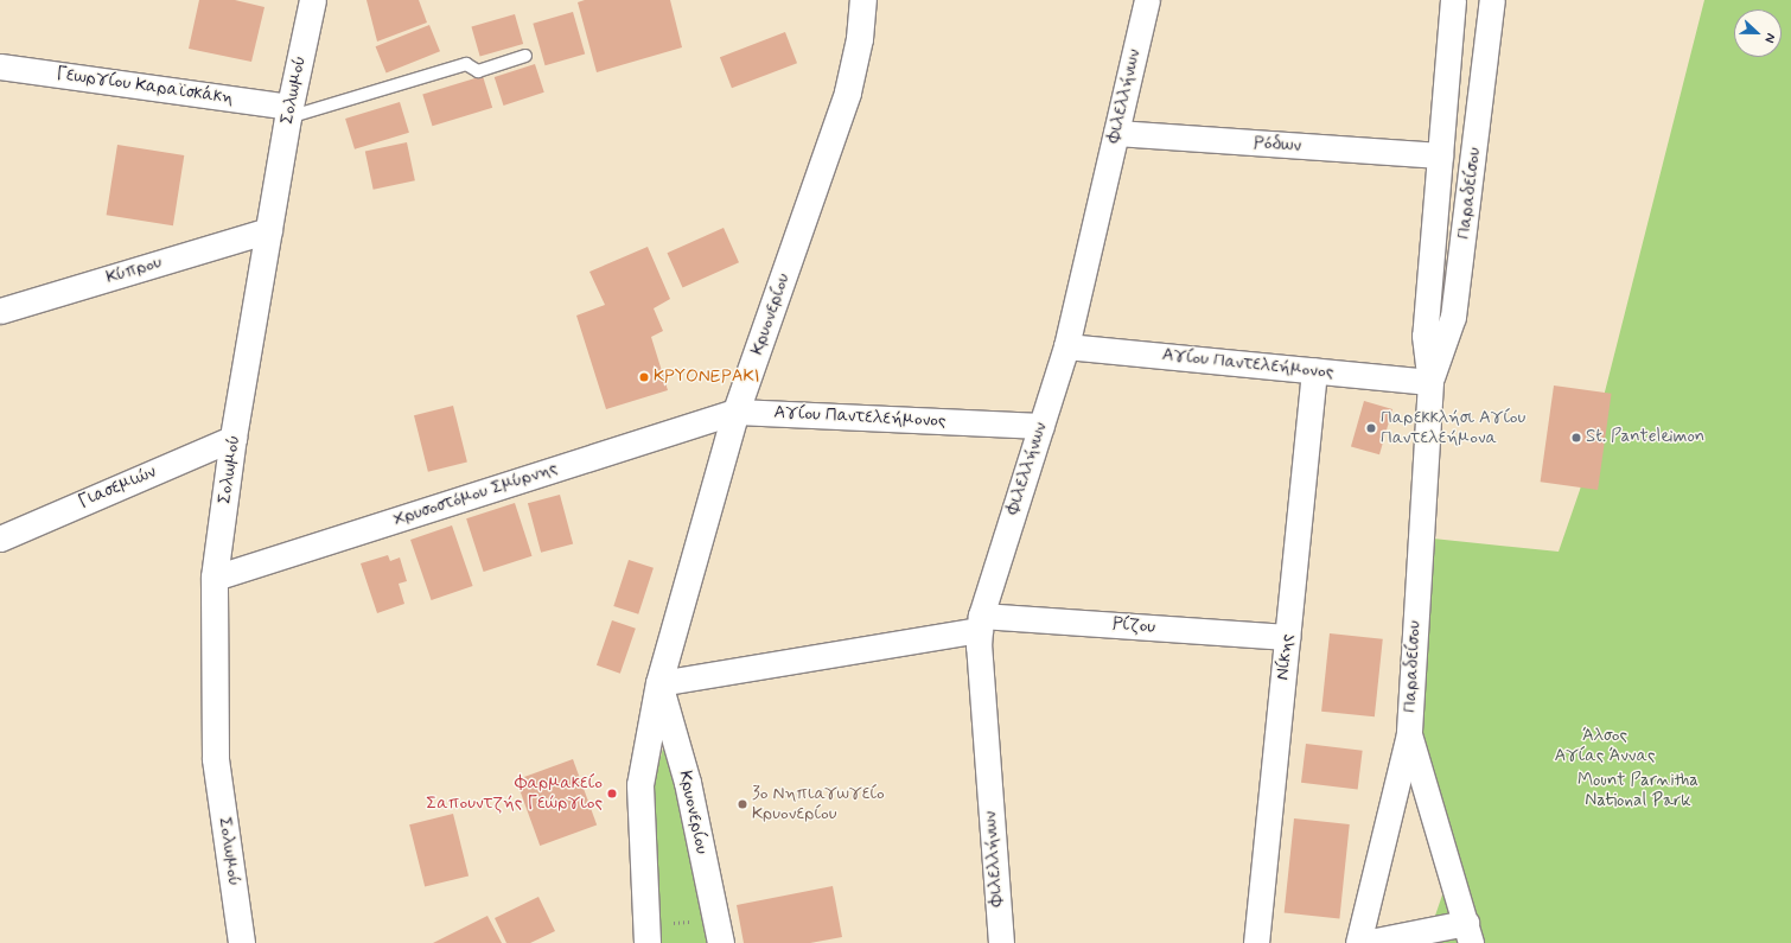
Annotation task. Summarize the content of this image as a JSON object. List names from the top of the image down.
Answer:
{
  "streets": {
    "main road": ["Σολωμού", "Κρυονερίου"],
    "street": [
      "Γεωργίου Καραϊσκάκη",
      "Φιλελλήνων",
      "Ρόδων",
      "Παραδείσου",
      "Κύπρου",
      "Αγίου Παντελεήμονος",
      "Γιασεμιών",
      "Χρυσοστόμου Σμύρνης",
      "Ρίζου",
      "Νίκης"
    ]
  },
  "crossings": [
    ["Γεωργίου Καραϊσκάκη", "Σολωμού"],
    ["Σολωμού", "Κύπρου"],
    ["Σολωμού", "Γιασεμιών"],
    ["Σολωμού", "Χρυσοστόμου Σμύρνης"],
    ["Φιλελλήνων", "Ρόδων"],
    ["Φιλελλήνων", "Αγίου Παντελεήμονος"],
    ["Φιλελλήνων", "Ρίζου"],
    ["Ρόδων", "Παραδείσου"],
    ["Παραδείσου", "Αγίου Παντελεήμονος"],
    ["Κρυονερίου", "Αγίου Παντελεήμονος"],
    ["Κρυονερίου", "Χρυσοστόμου Σμύρνης"],
    ["Κρυονερίου", "Ρίζου"],
    ["Αγίου Παντελεήμονος", "Χρυσοστόμου Σμύρνης"],
    ["Αγίου Παντελεήμονος", "Νίκης"],
    ["Ρίζου", "Νίκης"]
  ],
  "parks": ["Άλσος Αγίας Άννας", "Mount Parnitha National Park"],
  "places": [
    "ΚΡΥΟΝΕΡΑΚΙ",
    "Παρεκκλήσι Αγίου Παντελεήμονα",
    "St. Panteleimon",
    "Φαρμακείο Σαπουντζής Γεώργιος",
    "3ο Νηπιαγωγείο Κρυονερίου"
  ],
  "north": "right"
}
